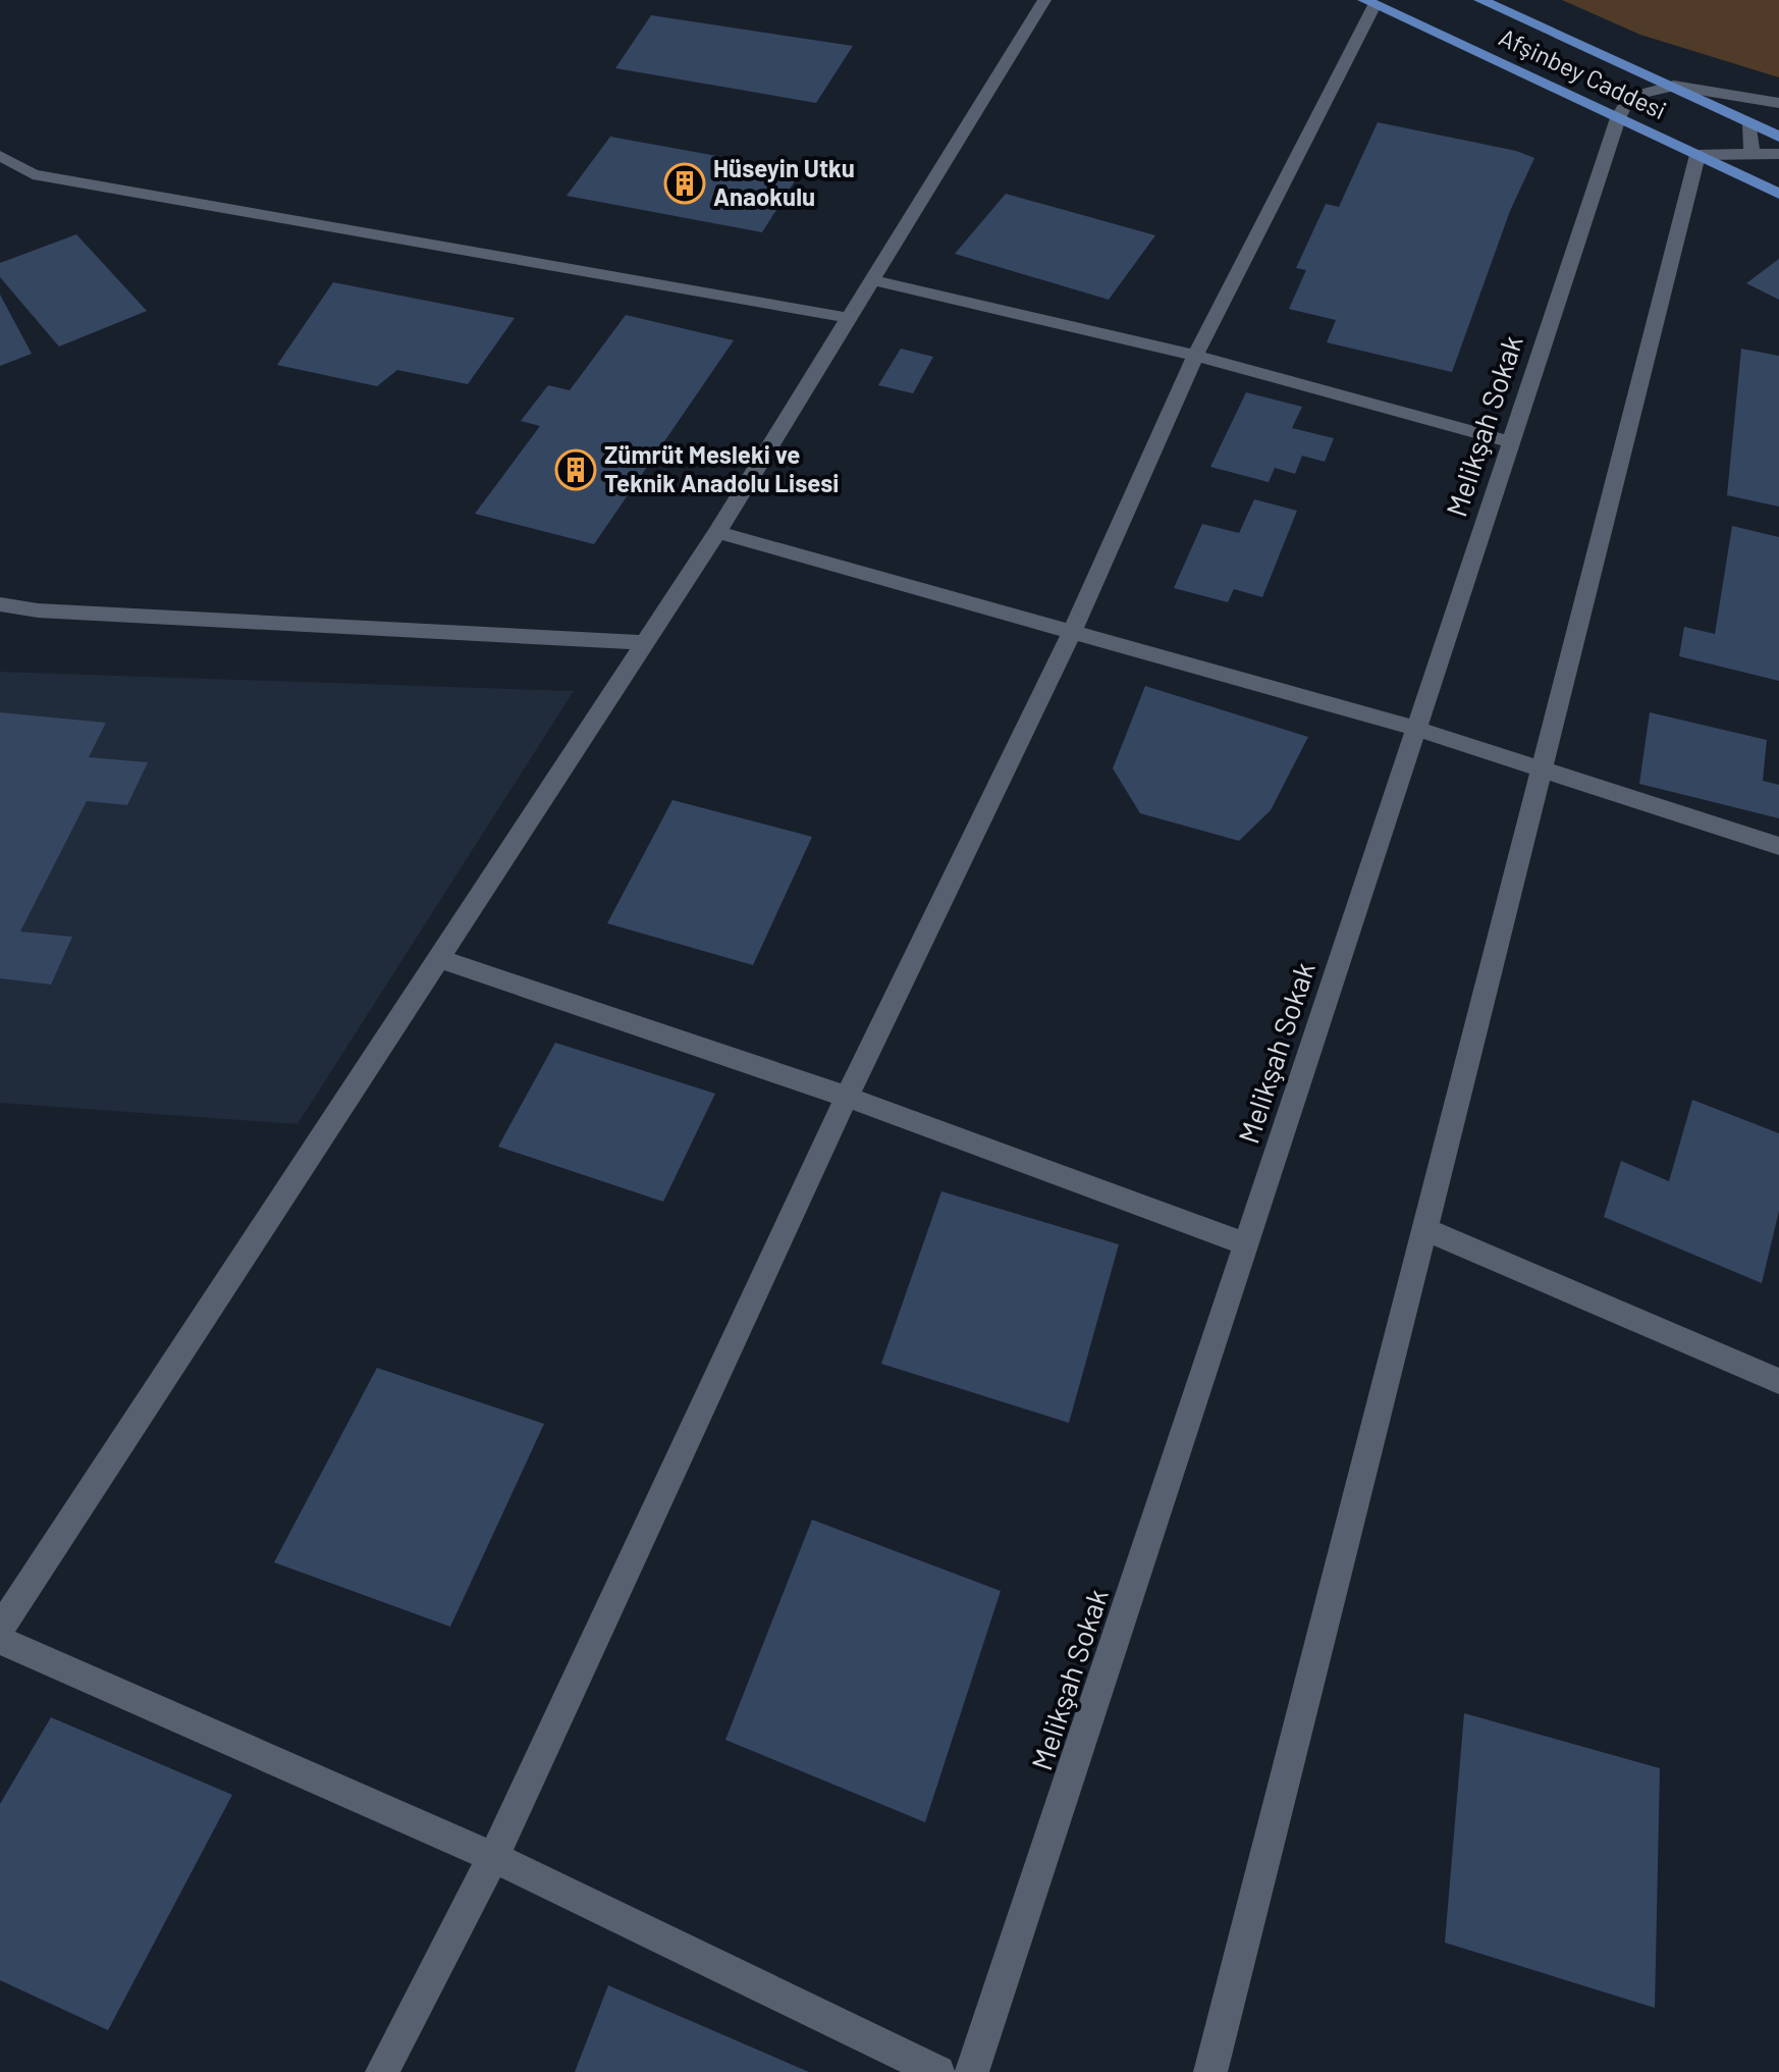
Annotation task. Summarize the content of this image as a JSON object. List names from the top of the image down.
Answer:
{
  "streets": {
    "main road": ["Afşinbey Caddesi"],
    "street": ["Melikşah Sokak"]
  },
  "crossings": [
    ["Afşinbey Caddesi", "Melikşah Sokak"]
  ],
  "places": {
    "building": ["Hüseyin Utku Anaokulu", "Zümrüt Mesleki ve Teknik Anadolu Lisesi"]
  }
}
